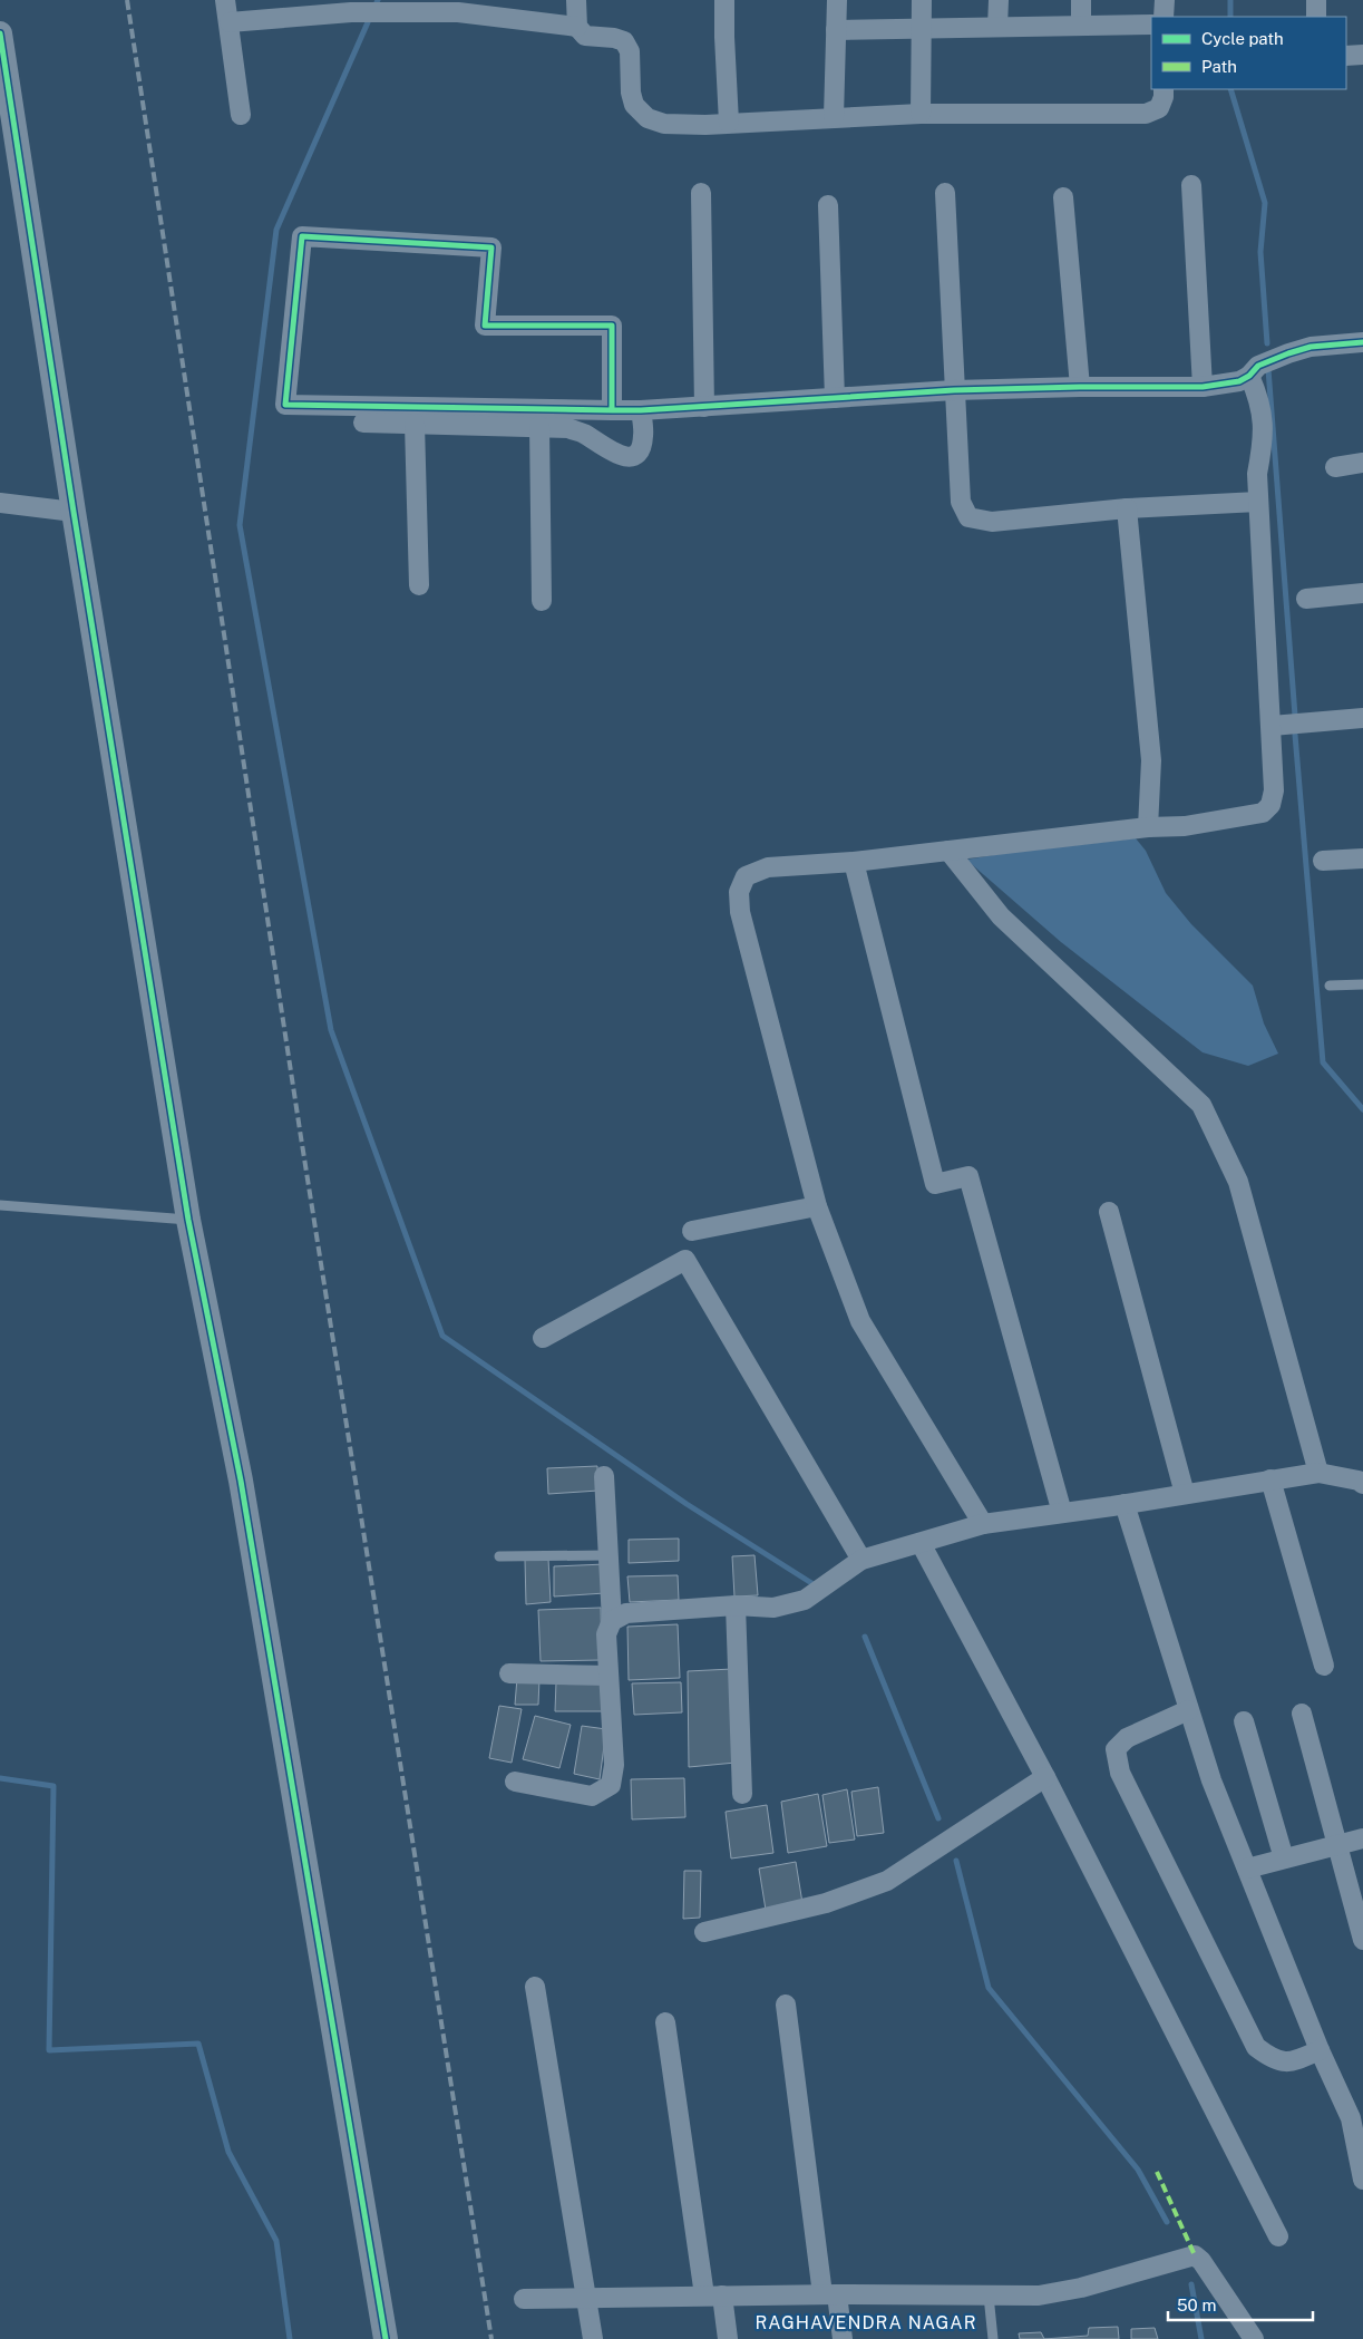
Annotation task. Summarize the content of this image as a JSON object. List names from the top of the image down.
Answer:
{
  "districts": ["RAGHAVENDRA NAGAR"],
  "legend": ["Cycle path", "Path"],
  "scale_bar": "50 m"
}
